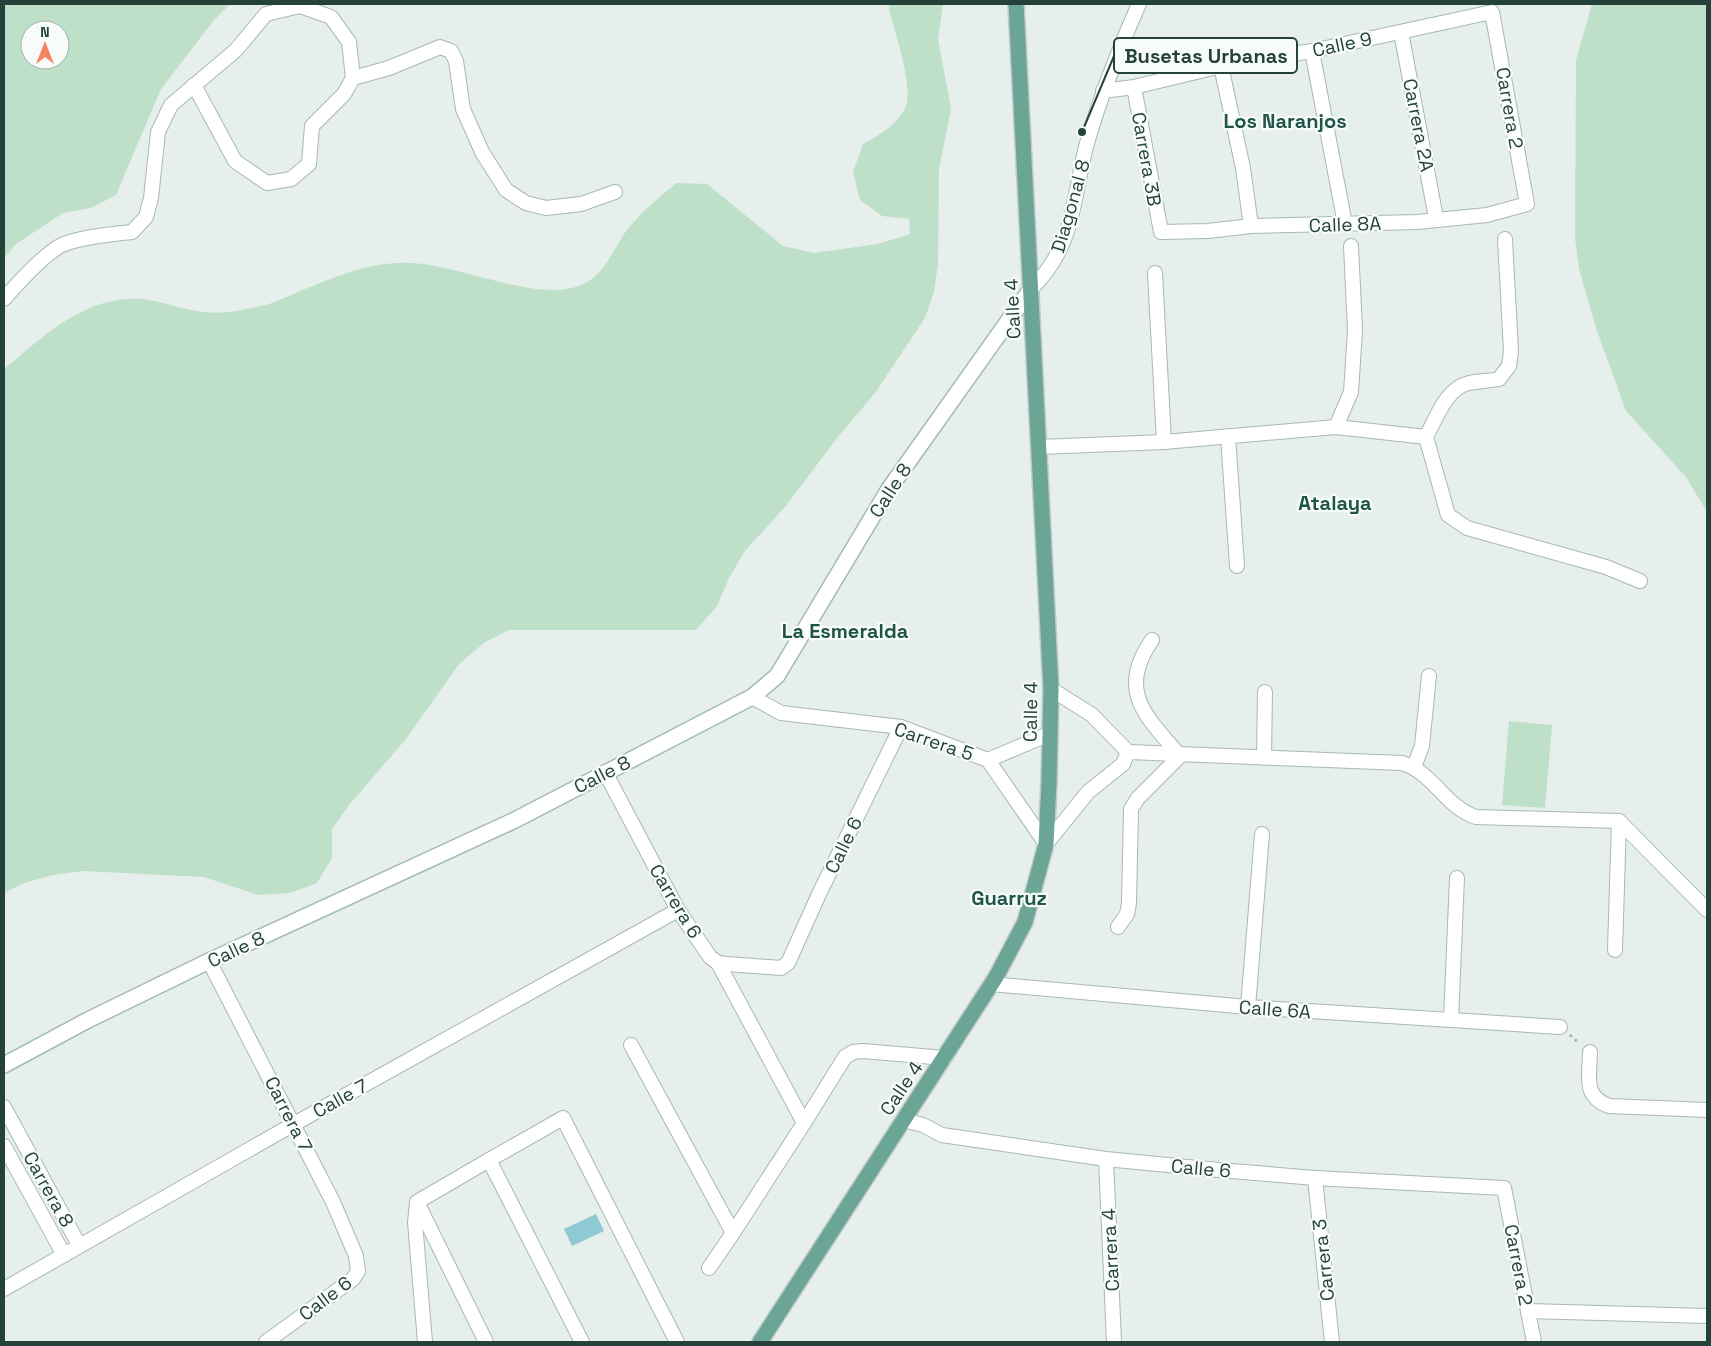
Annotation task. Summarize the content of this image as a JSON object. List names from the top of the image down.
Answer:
{
  "streets": {
    "main road": ["Calle 4", "Calle 8"],
    "street": [
      "Calle 9",
      "Carrera 2",
      "Carrera 2A",
      "Carrera 3B",
      "Diagonal 8",
      "Calle 8A",
      "Carrera 5",
      "Calle 6",
      "Carrera 6",
      "Calle 6A",
      "Calle 7",
      "Carrera 7",
      "Carrera 8",
      "Carrera 4",
      "Carrera 3"
    ]
  },
  "crossings": [
    ["Calle 9", "Carrera 2"],
    ["Calle 9", "Carrera 2A"],
    ["Calle 9", "Carrera 3B"],
    ["Calle 9", "Diagonal 8"],
    ["Carrera 2", "Calle 8A"],
    ["Carrera 2", "Calle 6"],
    ["Carrera 2A", "Calle 8A"],
    ["Carrera 3B", "Calle 8A"],
    ["Diagonal 8", "Calle 4"],
    ["Diagonal 8", "Calle 8"],
    ["Calle 4", "Calle 8"],
    ["Calle 4", "Carrera 5"],
    ["Calle 4", "Calle 6"],
    ["Calle 4", "Calle 6A"],
    ["Calle 8", "Carrera 5"],
    ["Calle 8", "Carrera 6"],
    ["Calle 8", "Carrera 7"],
    ["Carrera 5", "Calle 6"],
    ["Calle 6", "Carrera 6"],
    ["Calle 6", "Carrera 7"],
    ["Calle 6", "Carrera 4"],
    ["Calle 6", "Carrera 3"],
    ["Carrera 6", "Calle 7"],
    ["Calle 7", "Carrera 7"],
    ["Calle 7", "Carrera 8"]
  ],
  "districts": [
    "Los Naranjos",
    "Atalaya",
    "La Esmeralda",
    "Guarruz"
  ],
  "places": ["Busetas Urbanas"],
  "north": "top"
}
